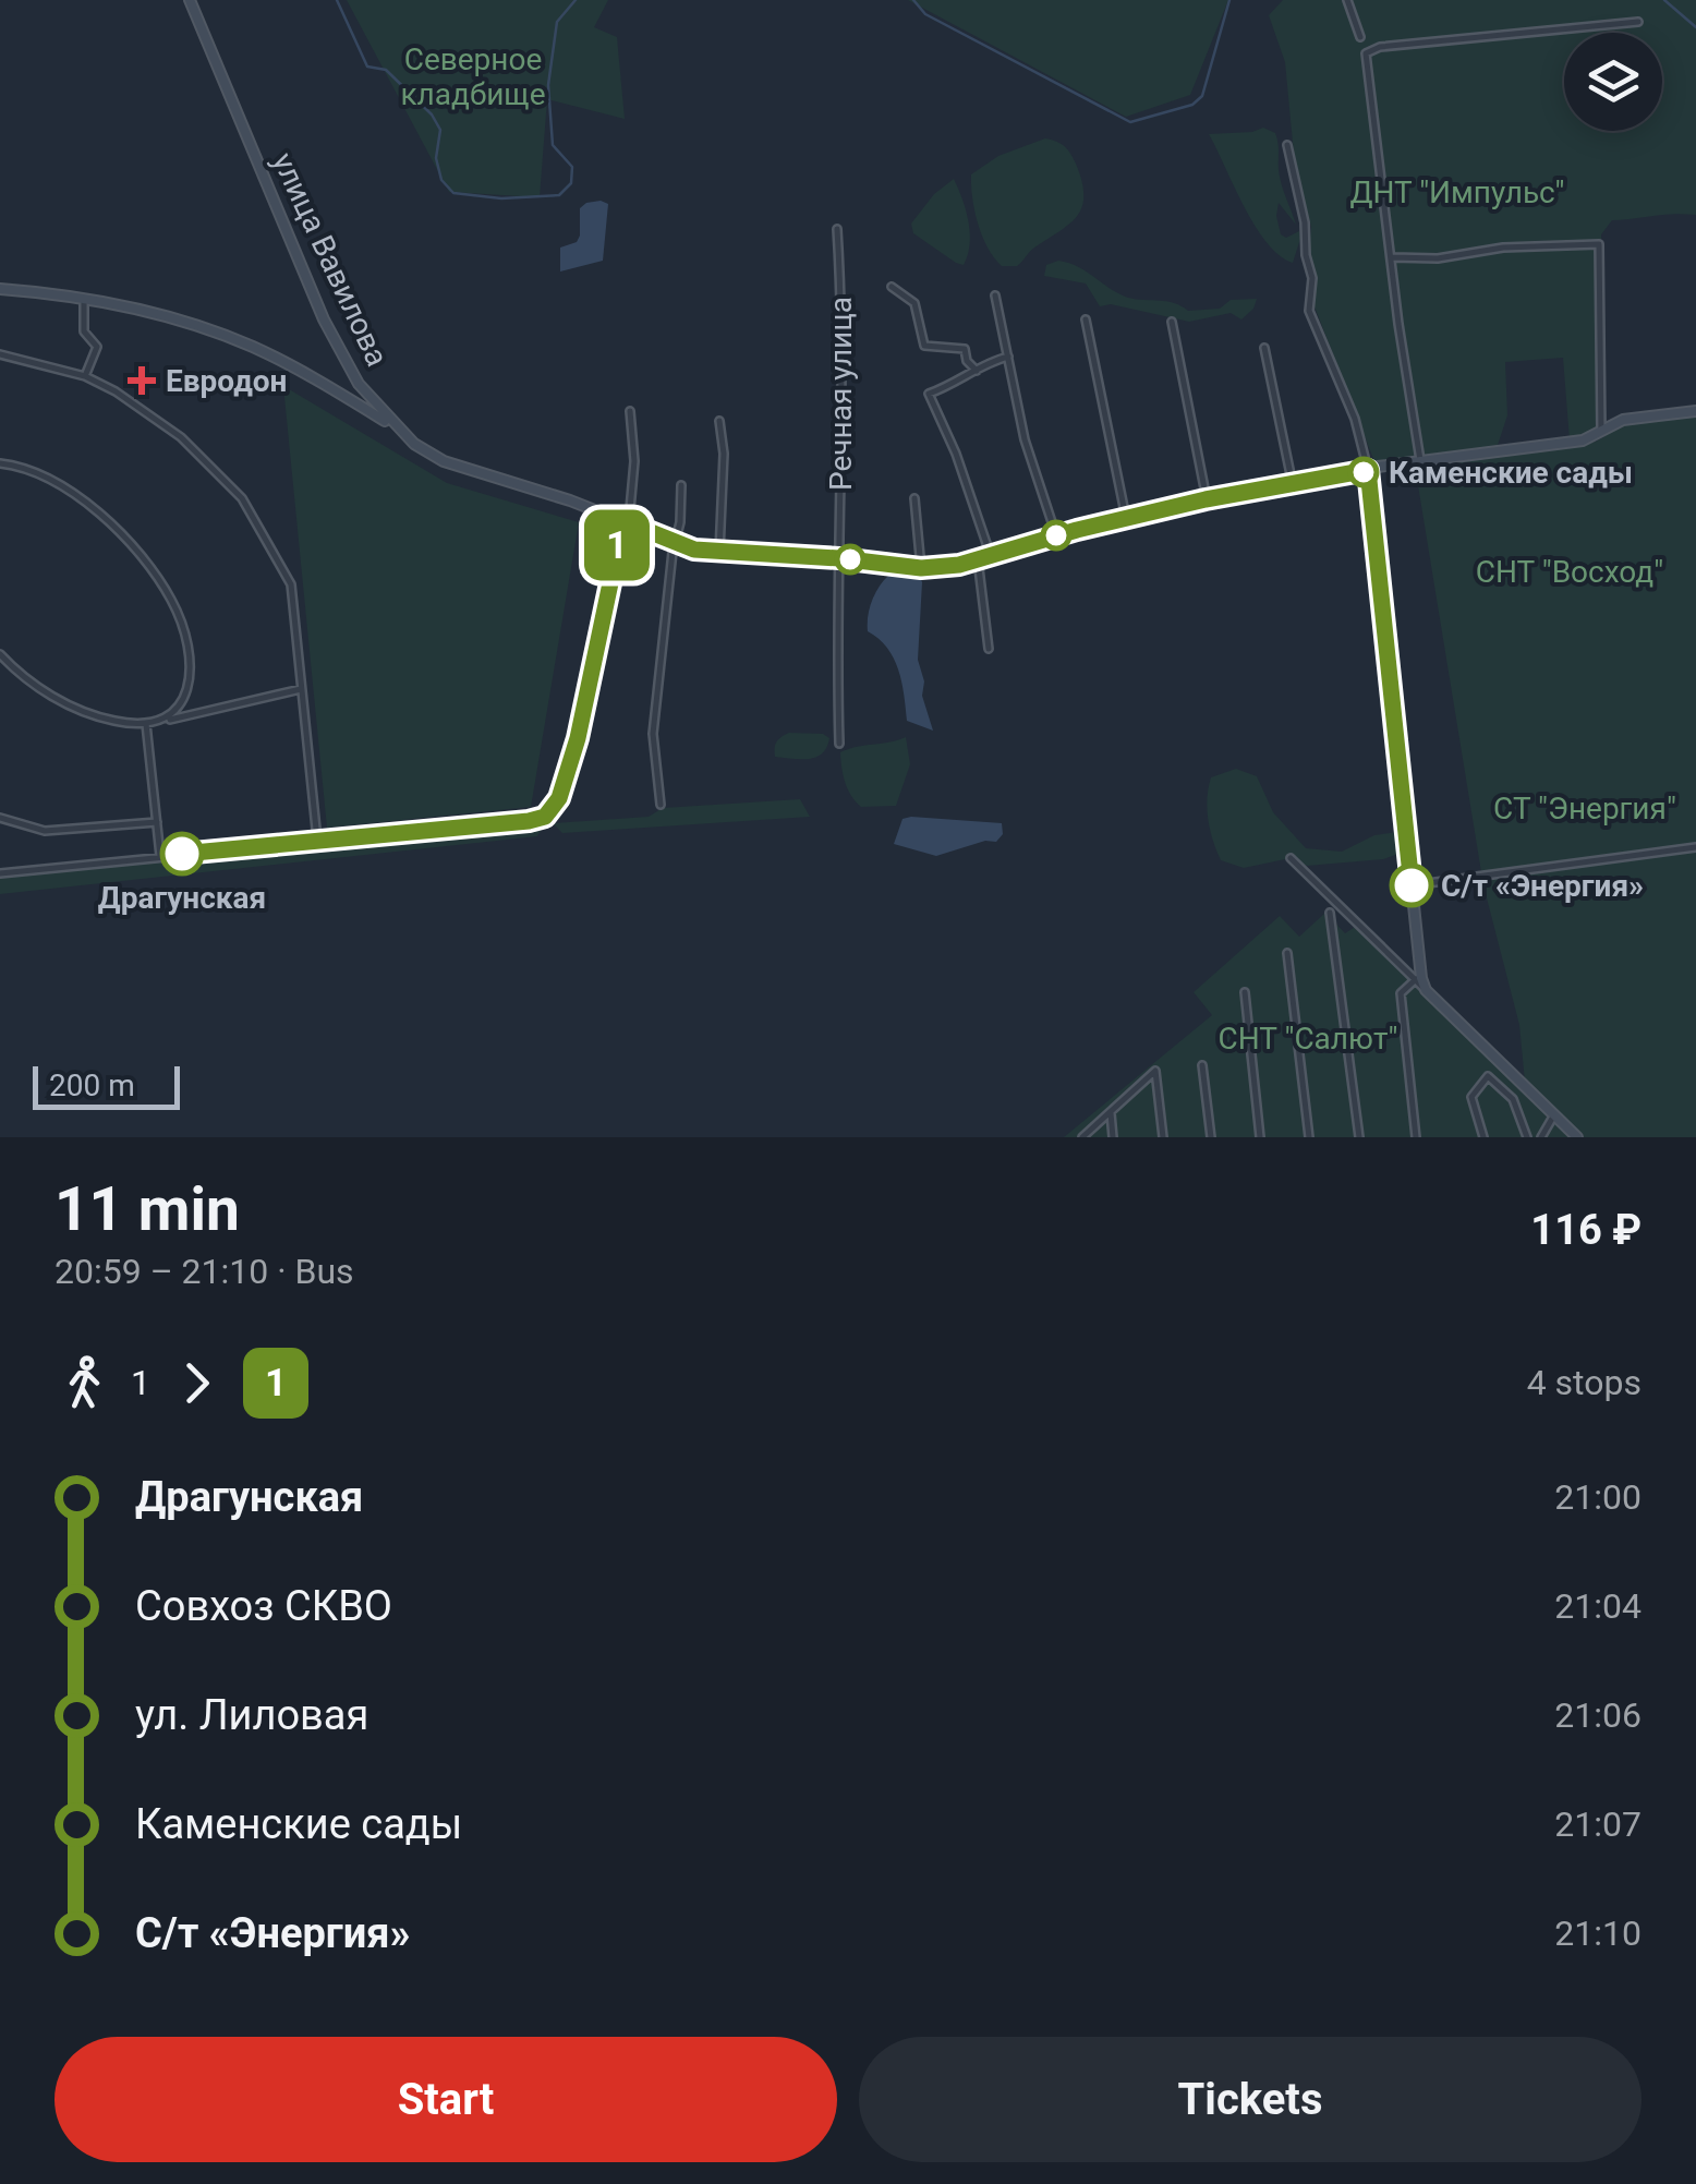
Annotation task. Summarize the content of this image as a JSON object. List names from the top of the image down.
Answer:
{
  "streets": {
    "street": ["улица Вавилова", "Речная улица"]
  },
  "crossings": [
    ["улица Вавилова", "Речная улица"]
  ],
  "parks": [
    "Северное кладбище",
    "ДНТ \"Импульс\"",
    "СНТ \"Восход\"",
    "СТ \"Энергия\"",
    "СНТ \"Салют\""
  ],
  "places": {
    "health": ["Евродон"],
    "other": ["Каменские сады", "Драгунская", "С/т «Энергия»"]
  },
  "lines": ["bus line 1"],
  "scale_bar": "200 m",
  "page": {
    "on_map": "1",
    "scale": "200 m",
    "heading": ["11 min", "20:59 – 21:10 · Bus", "116 ₽"],
    "legs": ["1", "1", "4 stops"],
    "list": [
      {
        "name": "Драгунская",
        "value": "21:00"
      },
      {
        "name": "Совхоз СКВО",
        "value": "21:04"
      },
      {
        "name": "ул. Лиловая",
        "value": "21:06"
      },
      {
        "name": "Каменские сады",
        "value": "21:07"
      },
      {
        "name": "С/т «Энергия»",
        "value": "21:10"
      }
    ],
    "buttons": ["Start", "Tickets"]
  }
}
